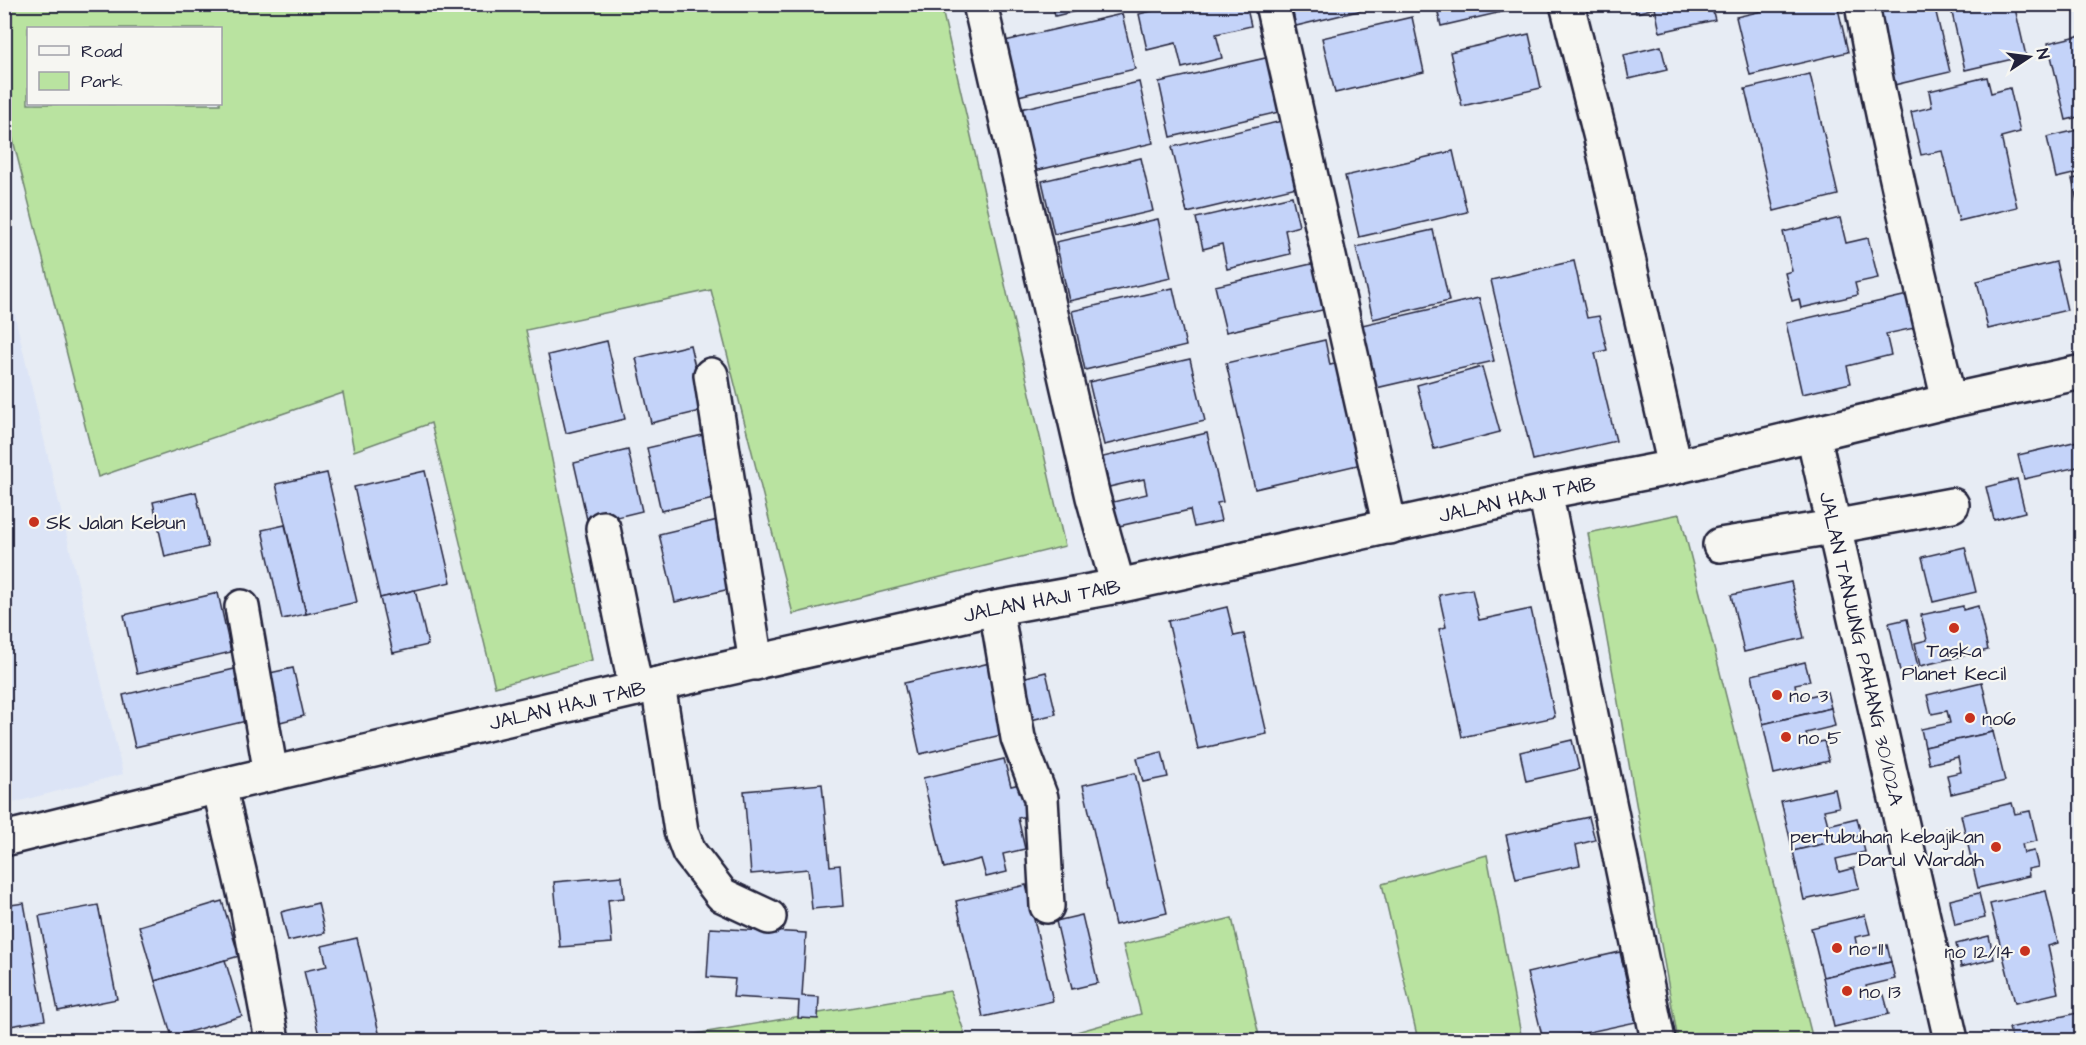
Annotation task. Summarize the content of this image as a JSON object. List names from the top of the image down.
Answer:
{
  "streets": {
    "street": ["JALAN HAJI TAIB", "JALAN TANJUNG PAHANG 30/102A"]
  },
  "crossings": [
    ["JALAN HAJI TAIB", "JALAN TANJUNG PAHANG 30/102A"]
  ],
  "places": [
    "SK Jalan Kebun",
    "Taska Planet Kecil",
    "no 3",
    "no6",
    "no 5",
    "pertubuhan kebajikan Darul Wardah",
    "no 11",
    "no 12/14",
    "no 13"
  ],
  "legend": ["Road", "Park"],
  "north": "right"
}
